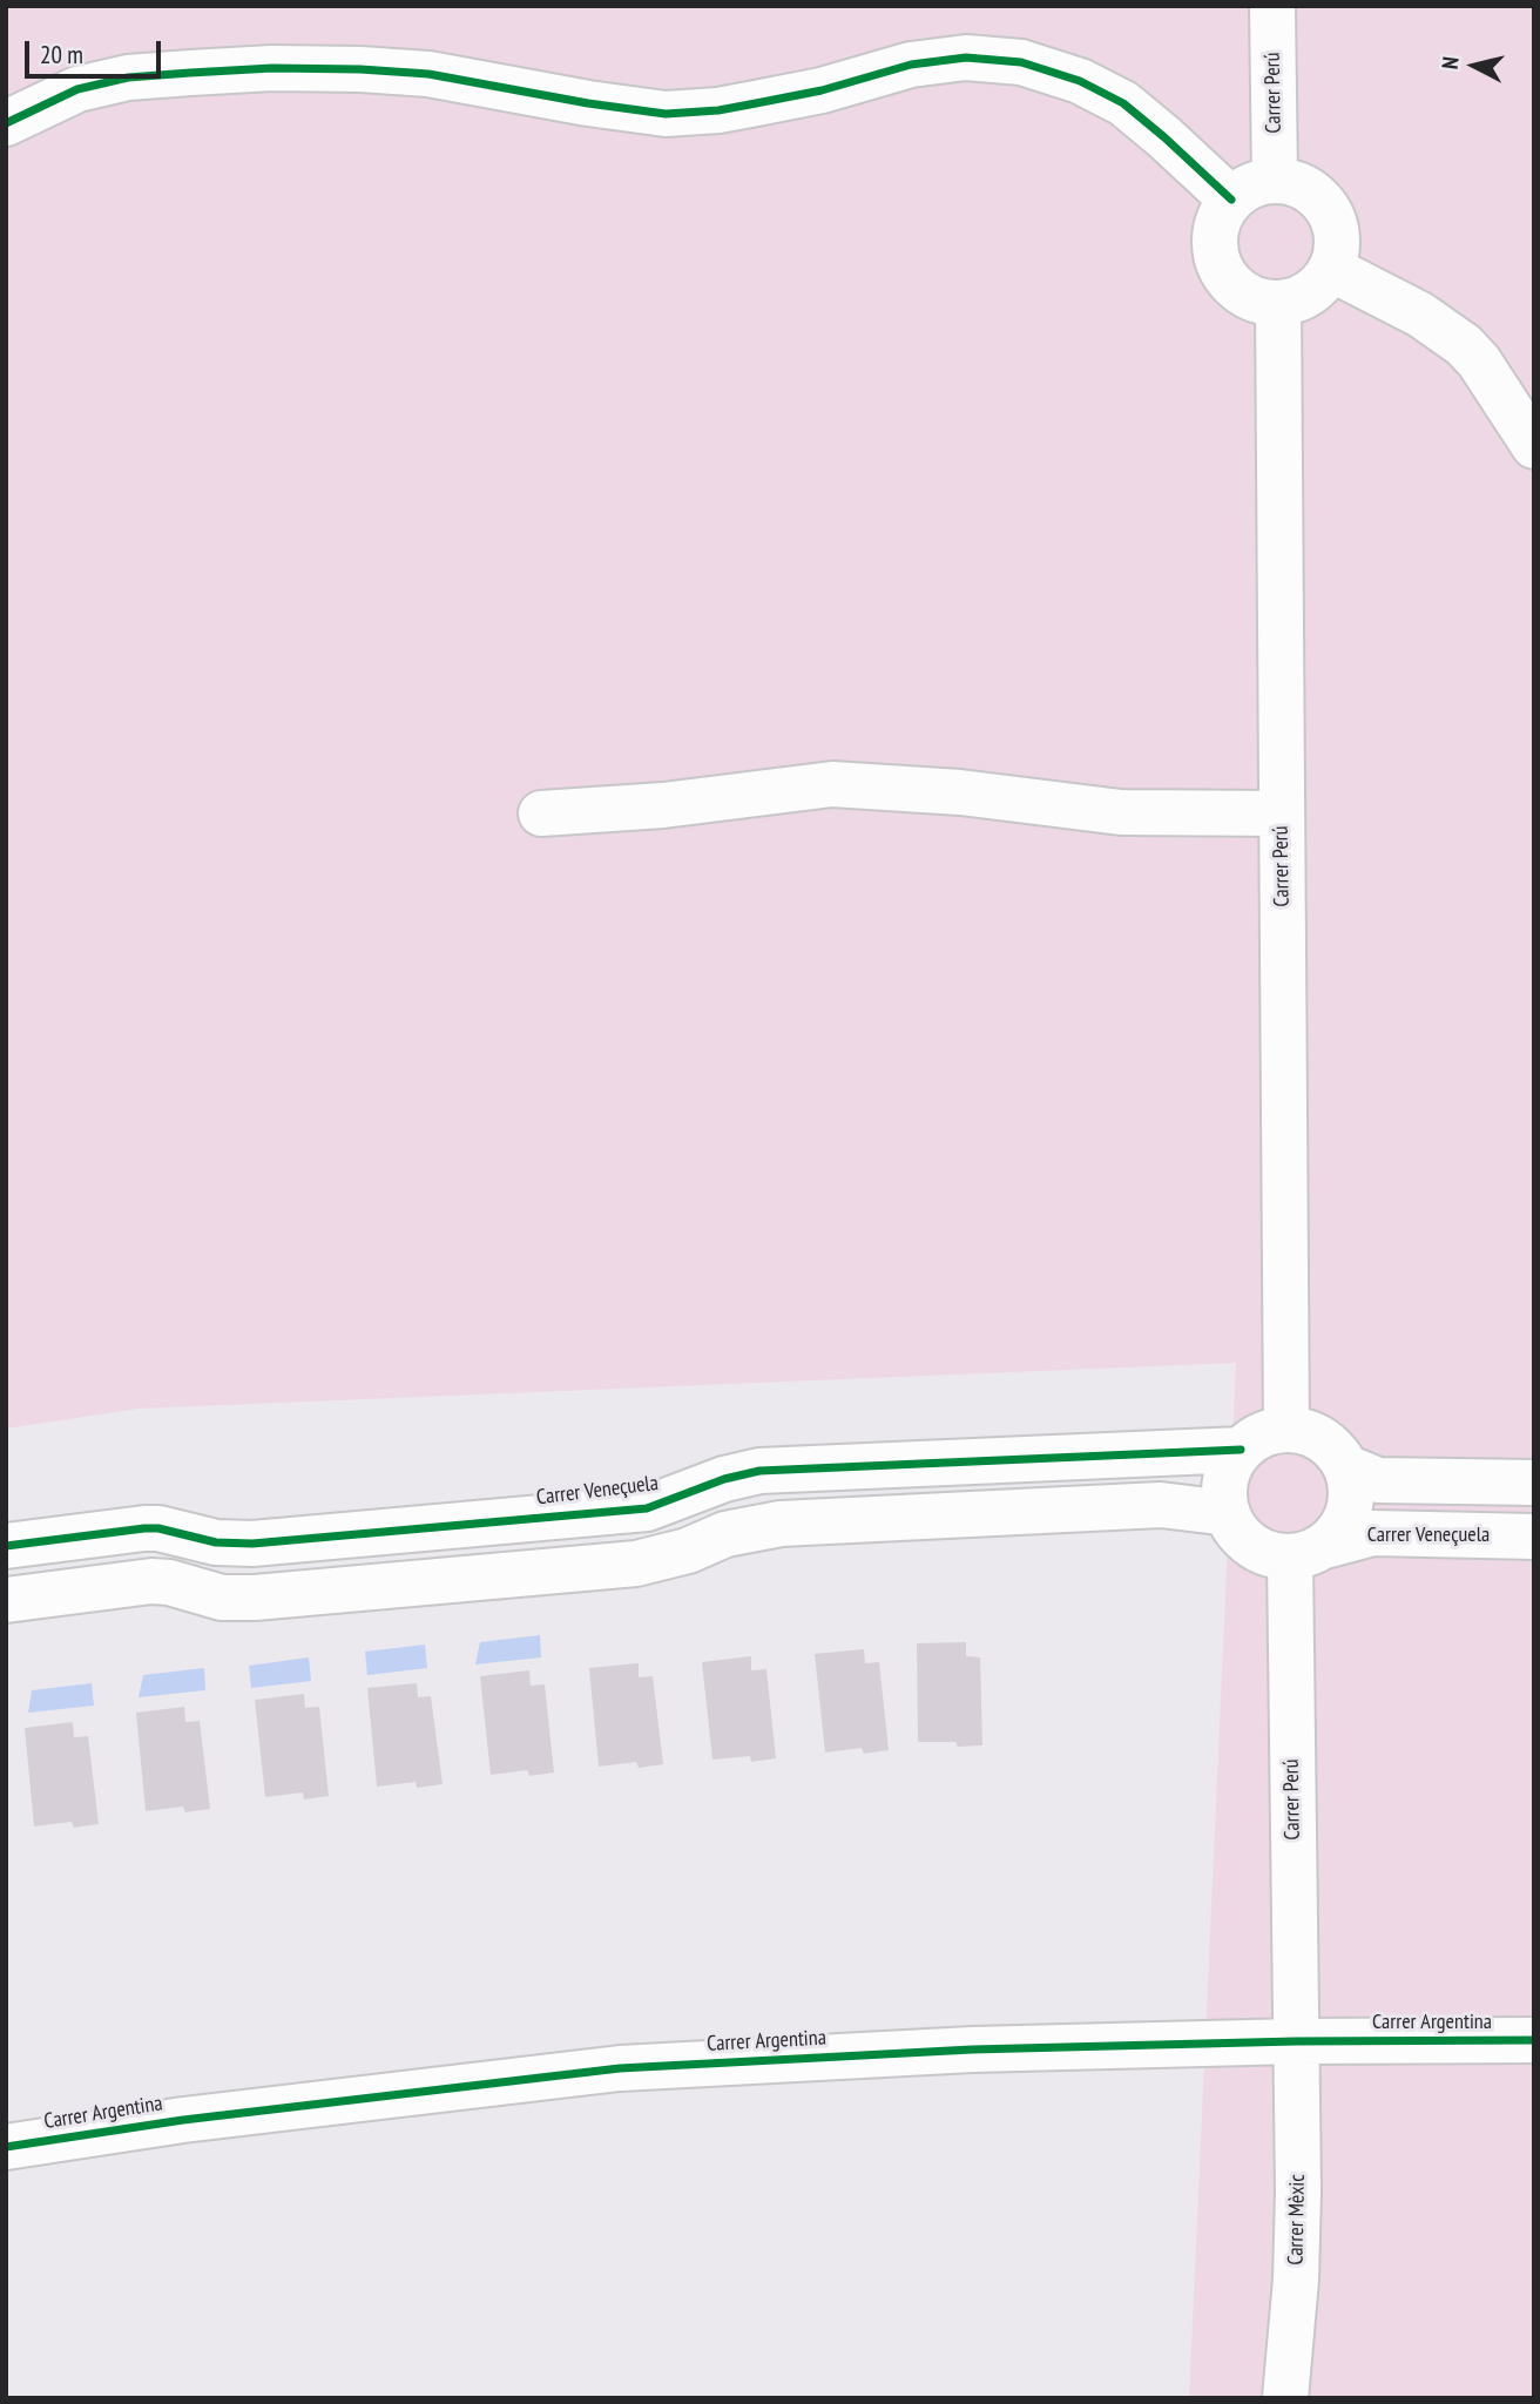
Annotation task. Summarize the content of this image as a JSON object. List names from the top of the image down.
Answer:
{
  "streets": {
    "street": [
      "Carrer Perú",
      "Carrer Veneçuela",
      "Carrer Argentina",
      "Carrer Mèxic"
    ]
  },
  "crossings": [
    ["Carrer Perú", "Carrer Veneçuela"],
    ["Carrer Perú", "Carrer Argentina"],
    ["Carrer Perú", "Carrer Mèxic"],
    ["Carrer Argentina", "Carrer Mèxic"]
  ],
  "scale_bar": "20 m",
  "north": "left"
}
